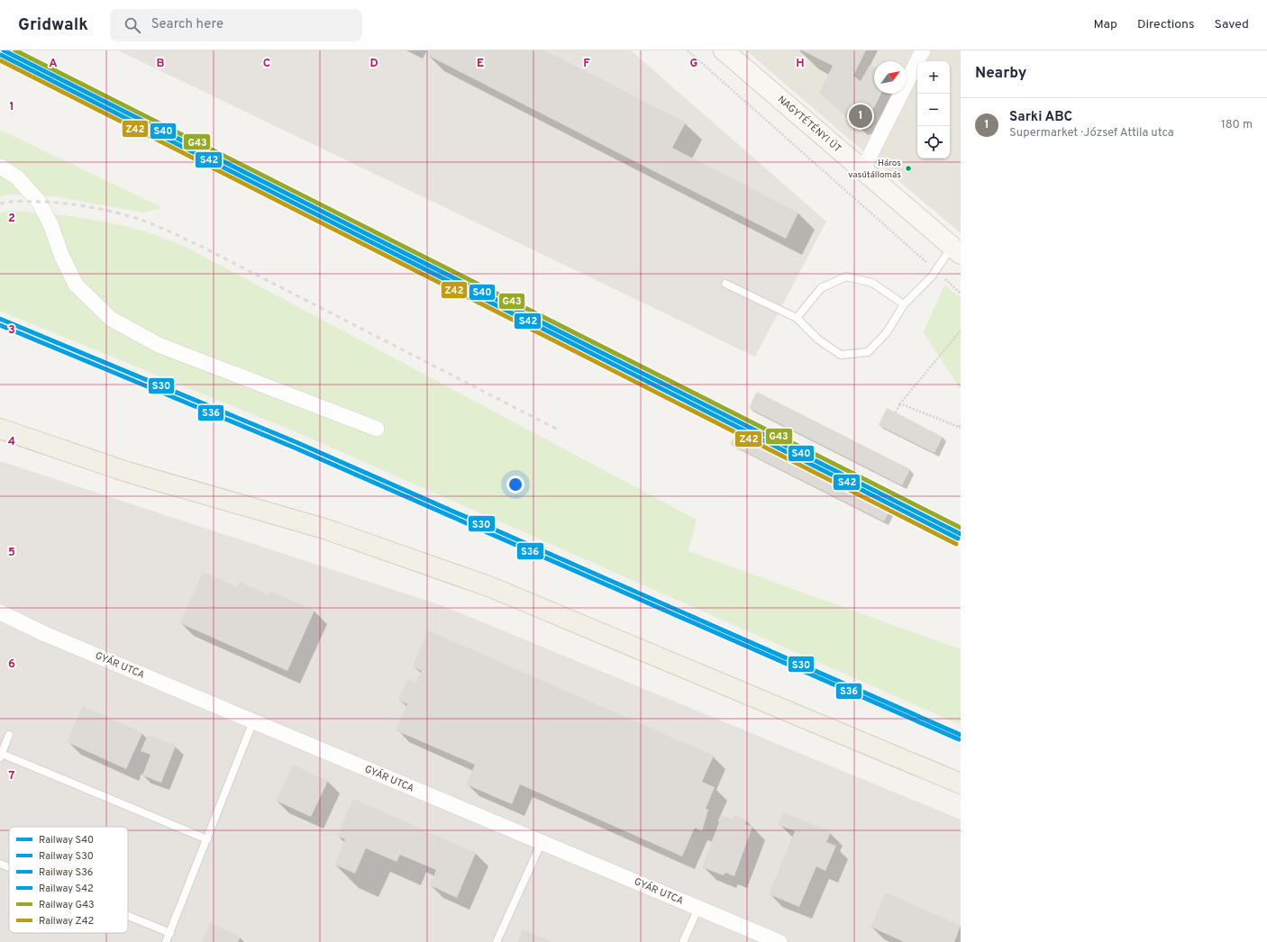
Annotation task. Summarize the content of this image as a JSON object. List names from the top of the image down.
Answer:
{
  "streets": {
    "main road": ["NAGYTÉTÉNYI ÚT"],
    "street": ["GYÁR UTCA"]
  },
  "places": ["Háros vasútállomás"],
  "lines": [
    "rail line S40",
    "rail line G43",
    "rail line S42",
    "rail line Z42",
    "rail line S30",
    "rail line S36"
  ],
  "legend": [
    "Railway S40",
    "Railway S30",
    "Railway S36",
    "Railway S42",
    "Railway G43",
    "Railway Z42"
  ],
  "north": "top right",
  "page": {
    "header": "Gridwalk",
    "search": "Search here",
    "nav": ["Map", "Directions", "Saved"],
    "heading": "Nearby",
    "map_buttons": ["+", "−"],
    "list": [
      {
        "mark": "1",
        "name": "Sarki ABC",
        "note": "Supermarket · József Attila utca",
        "value": "180 m"
      }
    ],
    "pins": "1"
  },
  "grid": {
    "columns": [
      "A",
      "B",
      "C",
      "D",
      "E",
      "F",
      "G",
      "H"
    ],
    "rows": [
      "1",
      "2",
      "3",
      "4",
      "5",
      "6",
      "7"
    ]
  }
}
